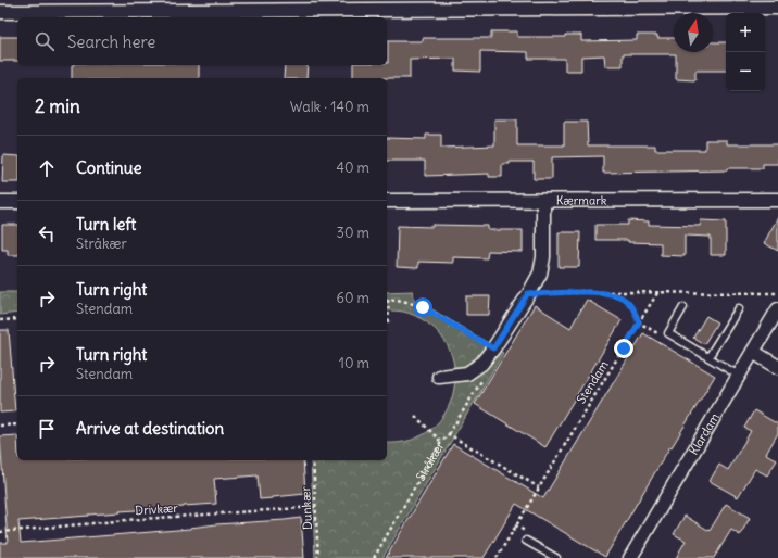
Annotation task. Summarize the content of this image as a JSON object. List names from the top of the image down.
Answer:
{
  "streets": {
    "street": ["Kærmark", "Klardam"],
    "path": [
      "Stendam",
      "Stråkær",
      "Dunkær",
      "Drivkær"
    ]
  },
  "crossings": [
    ["Stendam", "Stråkær"],
    ["Dunkær", "Drivkær"]
  ],
  "north": "top",
  "page": {
    "map_buttons": ["+", "−"],
    "search": "Search here",
    "heading": ["2 min", "Walk · 140 m"],
    "list": [
      ["Continue", "40 m"],
      ["Turn left", "Stråkær", "30 m"],
      ["Turn right", "Stendam", "60 m"],
      ["Turn right", "Stendam", "10 m"],
      "Arrive at destination"
    ]
  }
}
